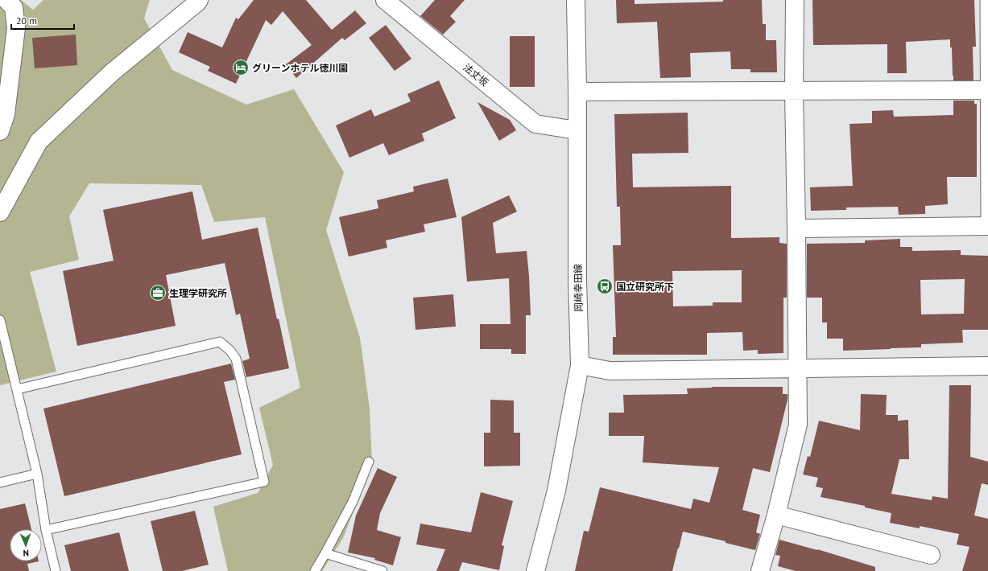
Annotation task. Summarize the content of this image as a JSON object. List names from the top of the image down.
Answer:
{
  "streets": {
    "street": ["法丈坂", "岡崎幸田線"]
  },
  "crossings": [
    ["法丈坂", "岡崎幸田線"]
  ],
  "places": {
    "hotel": ["グリーンホテル徳川園"],
    "bus stop": ["国立研究所下"],
    "office": ["生理学研究所"]
  },
  "scale_bar": "20 m",
  "north": "bottom"
}
